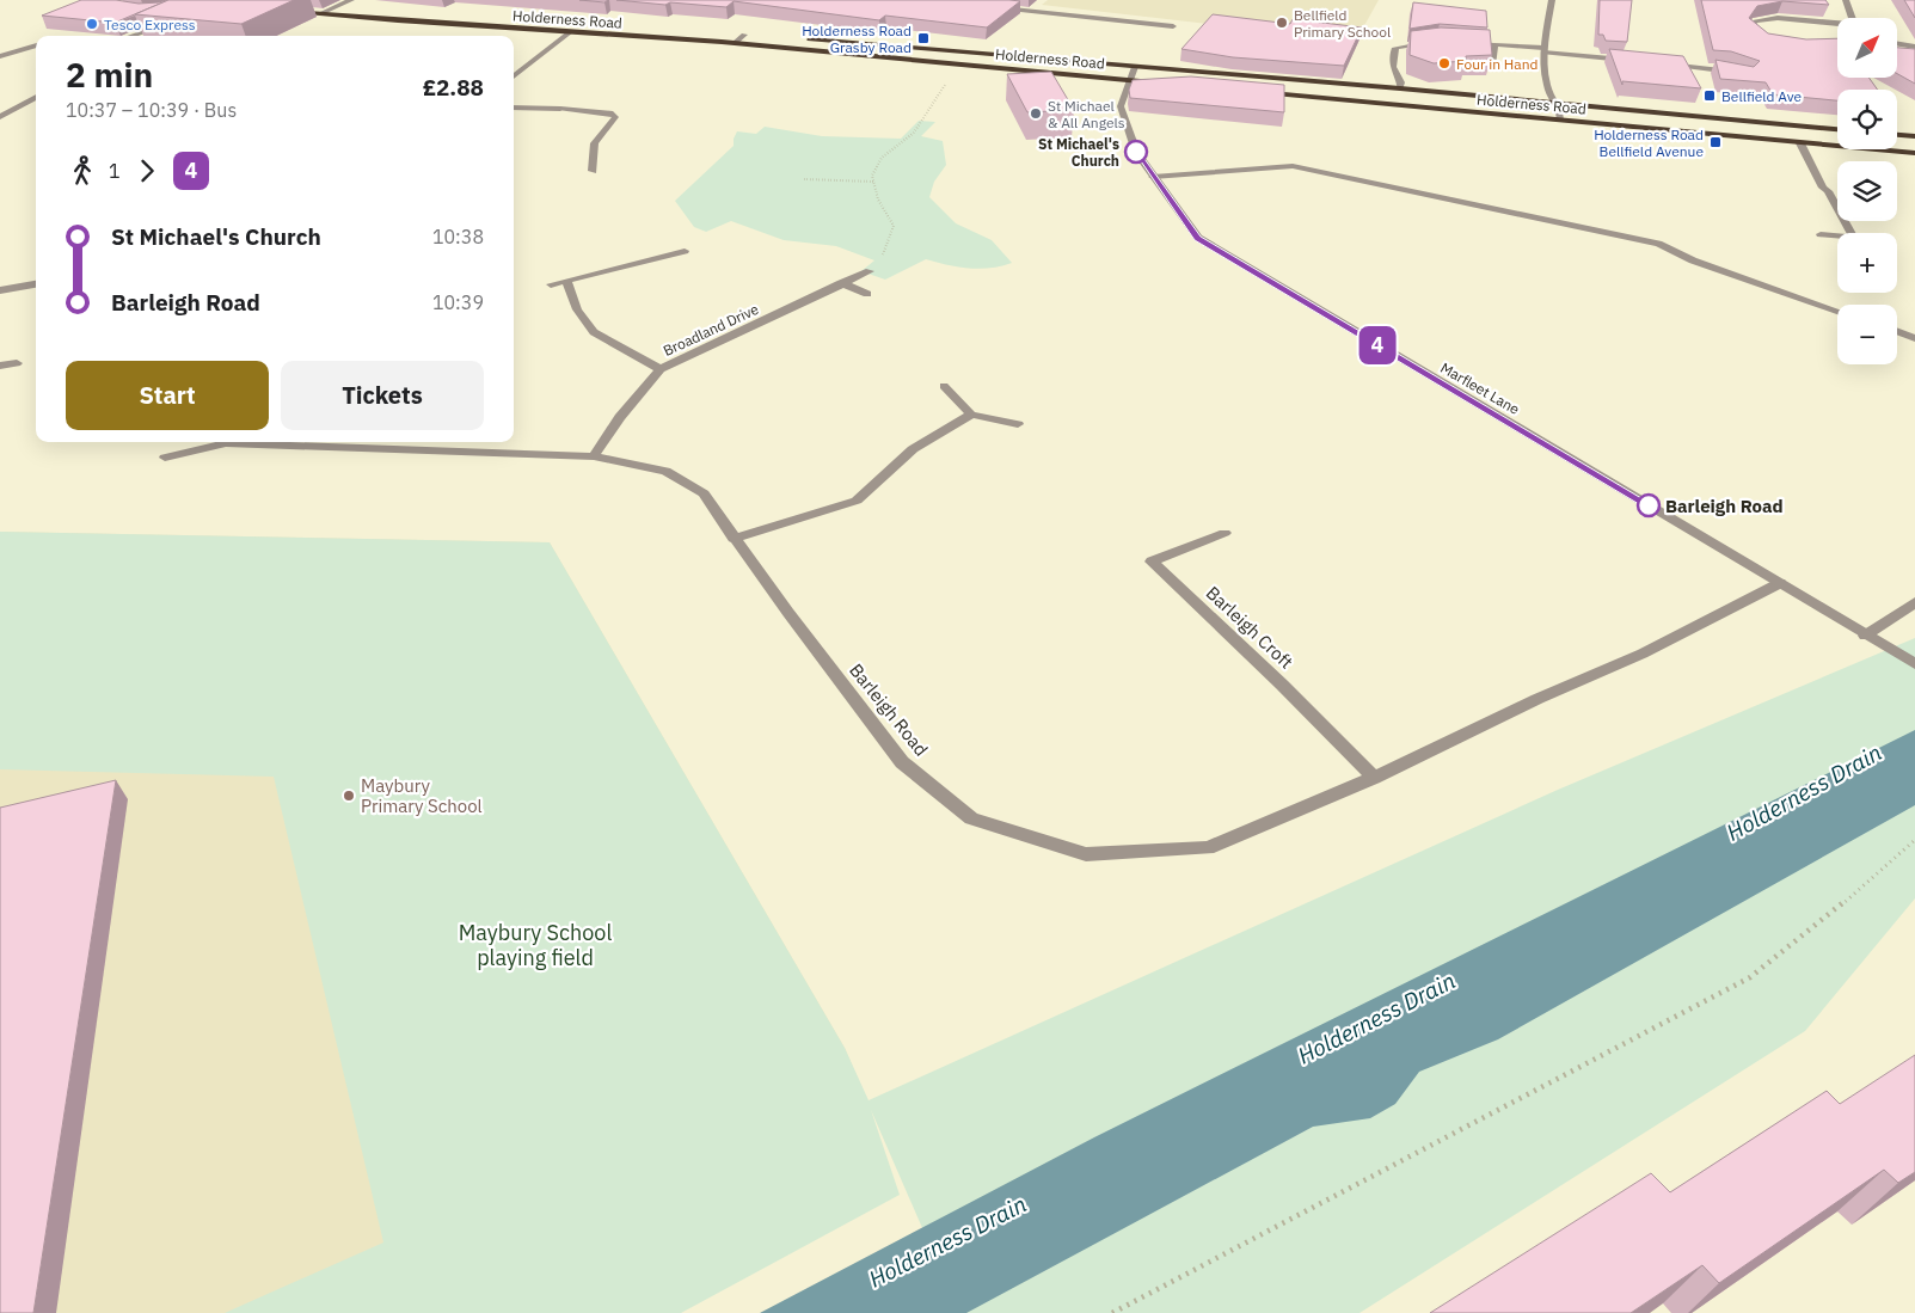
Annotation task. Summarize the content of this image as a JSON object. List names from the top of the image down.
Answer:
{
  "streets": {
    "highway": ["Holderness Road"],
    "street": [
      "Broadland Drive",
      "Marfleet Lane",
      "Barleigh Croft",
      "Barleigh Road"
    ]
  },
  "crossings": [
    ["Holderness Road", "Marfleet Lane"],
    ["Broadland Drive", "Barleigh Road"],
    ["Marfleet Lane", "Barleigh Road"],
    ["Barleigh Croft", "Barleigh Road"]
  ],
  "water": ["Holderness Drain"],
  "parks": ["Maybury School playing field"],
  "places": {
    "other": [
      "Bellfield Primary School",
      "Tesco Express",
      "Four in Hand",
      "St Michael & All Angels",
      "St Michael's Church",
      "Barleigh Road",
      "Maybury Primary School"
    ],
    "transit": ["Holderness Road Grasby Road", "Bellfield Ave", "Holderness Road Bellfield Avenue"]
  },
  "lines": ["bus line 4"],
  "north": "top right",
  "page": {
    "on_map": "4",
    "map_buttons": ["+", "−"],
    "heading": ["2 min", "10:37 – 10:39 · Bus", "£2.88"],
    "legs": ["1", "4"],
    "list": [
      {
        "name": "St Michael's Church",
        "value": "10:38"
      },
      {
        "name": "Barleigh Road",
        "value": "10:39"
      }
    ],
    "buttons": ["Start", "Tickets"]
  }
}
